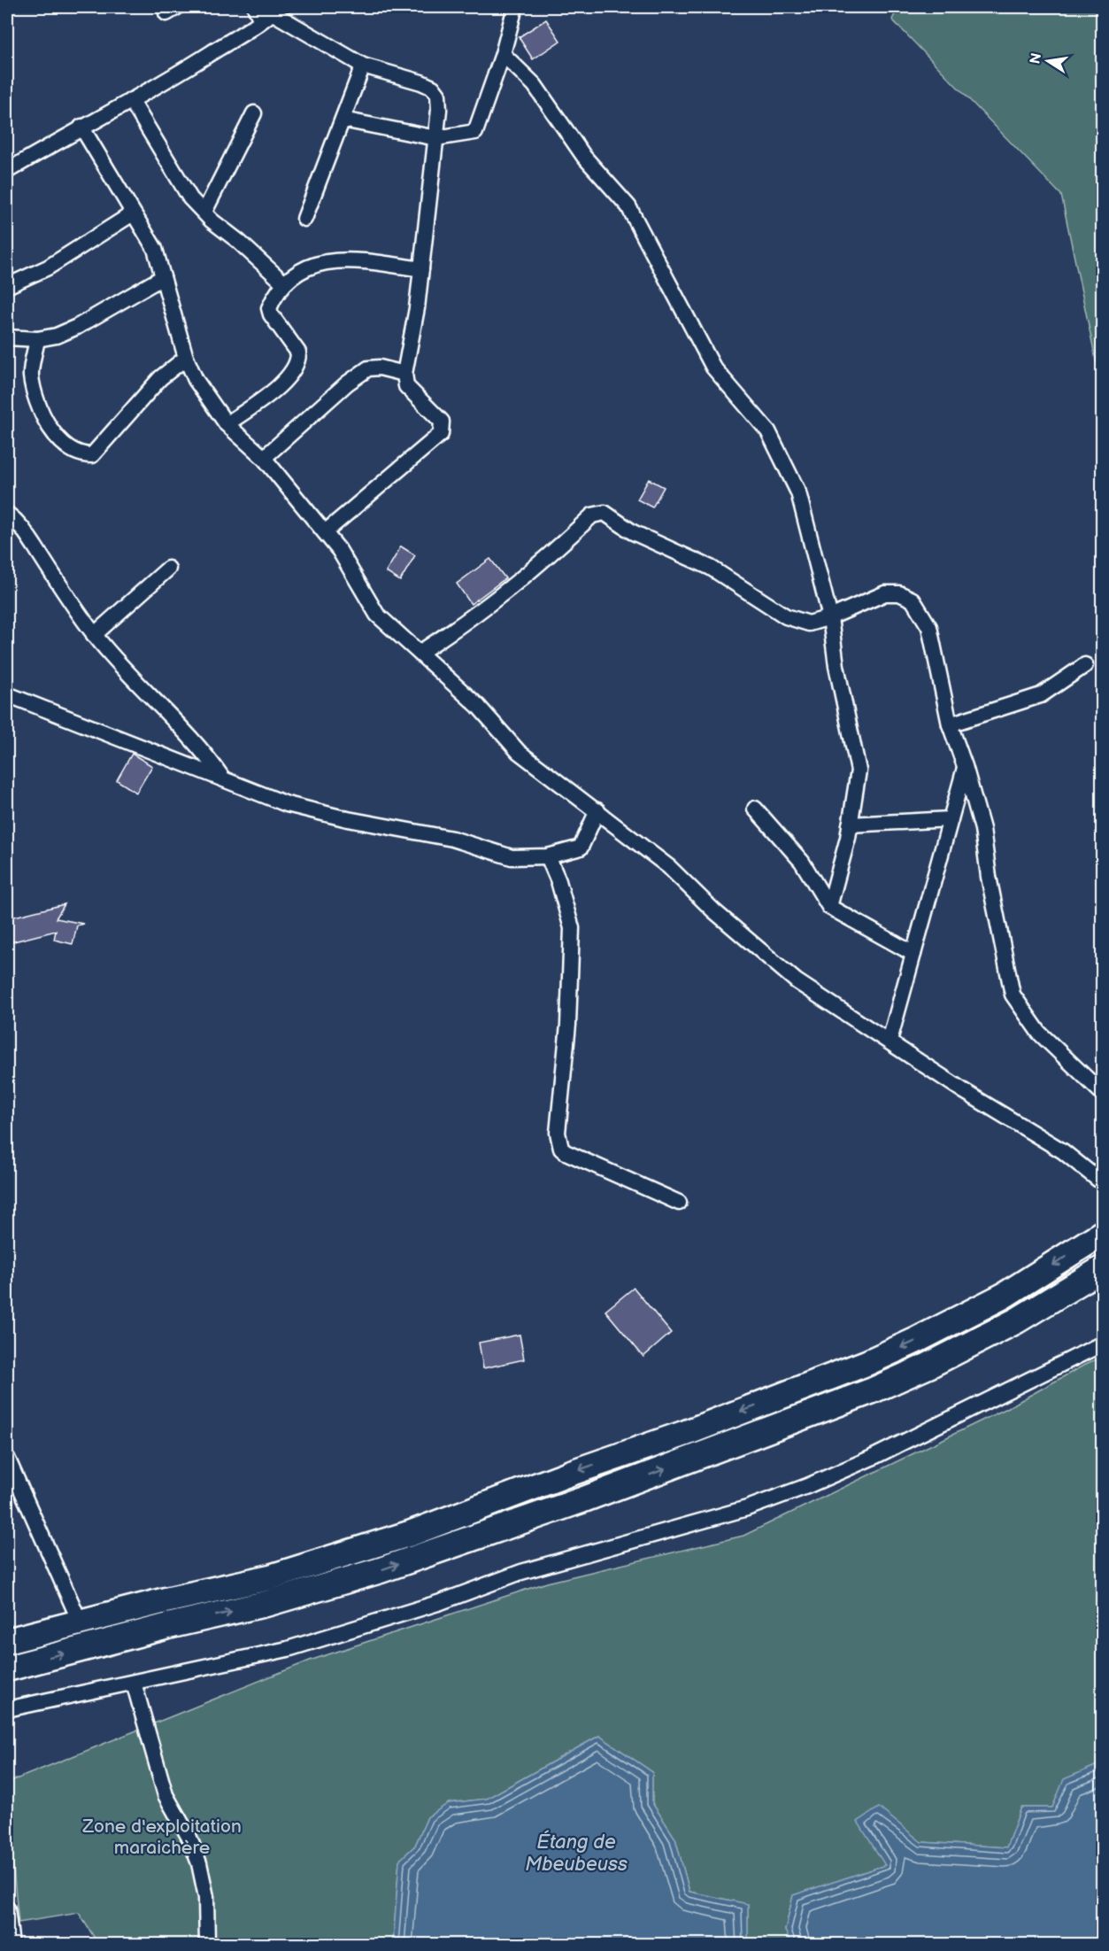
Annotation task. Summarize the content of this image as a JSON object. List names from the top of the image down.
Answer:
{
  "water": ["Étang de Mbeubeuss"],
  "parks": ["Zone d'exploitation maraichère"],
  "north": "left"
}
